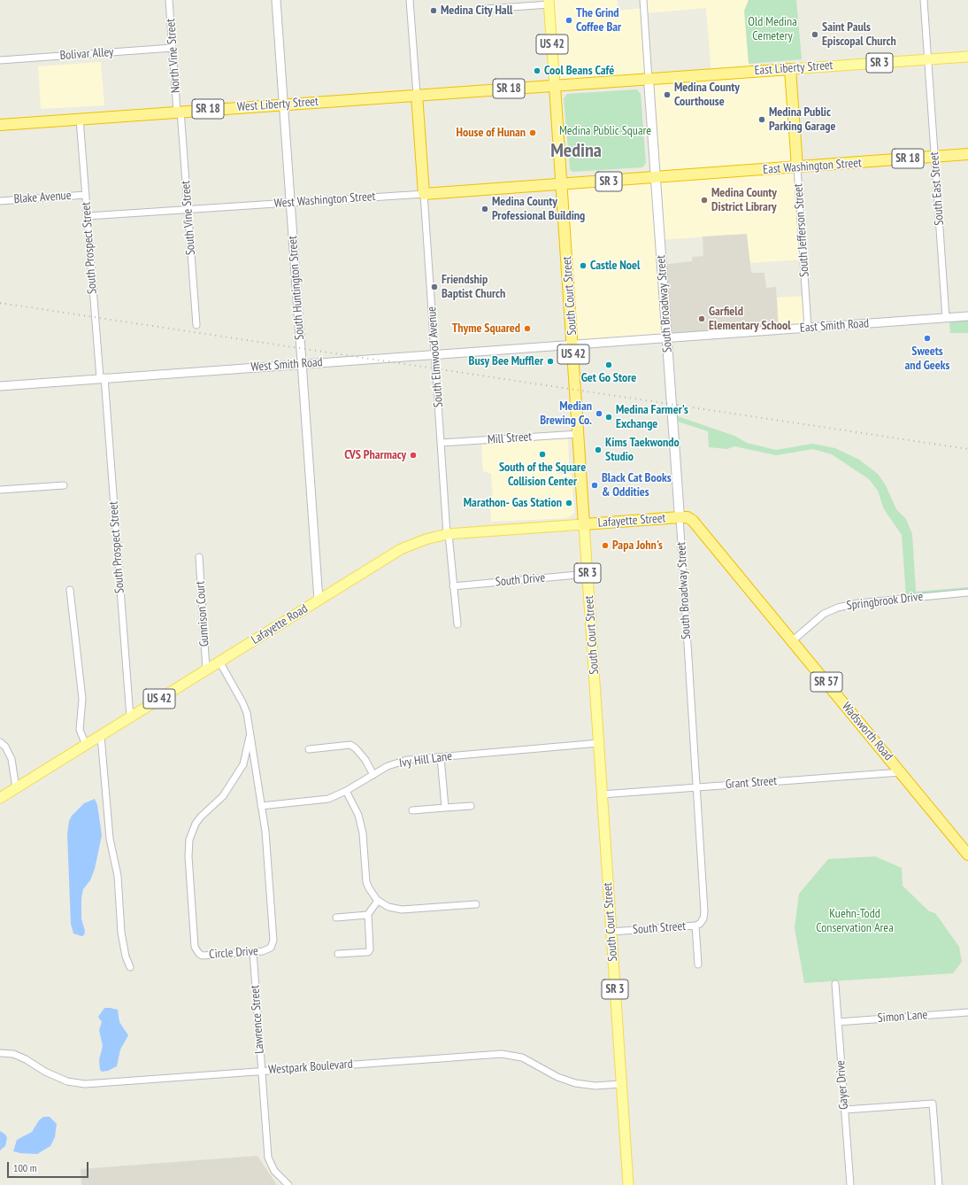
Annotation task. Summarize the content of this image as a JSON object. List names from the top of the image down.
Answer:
{
  "streets": {
    "highway": [
      "US 42",
      "SR 3",
      "East Liberty Street",
      "SR 18",
      "West Liberty Street",
      "East Washington Street",
      "West Washington Street",
      "South Jefferson Street",
      "South Court Street",
      "South Elmwood Avenue",
      "Lafayette Street",
      "SR 57",
      "Wadsworth Road"
    ],
    "main road": ["South Broadway Street", "Lafayette Road"],
    "street": [
      "Bolivar Alley",
      "North Vine Street",
      "South East Street",
      "Blake Avenue",
      "South Vine Street",
      "South Prospect Street",
      "South Huntington Street",
      "East Smith Road",
      "West Smith Road",
      "Mill Street",
      "South Drive",
      "Springbrook Drive",
      "Gunnison Court",
      "Ivy Hill Lane",
      "Grant Street",
      "South Street",
      "Circle Drive",
      "Simon Lane",
      "Lawrence Street",
      "Westpark Boulevard",
      "Gayer Drive"
    ]
  },
  "crossings": [
    ["US 42", "East Liberty Street"],
    ["US 42", "West Liberty Street"],
    ["US 42", "South Court Street"],
    ["Bolivar Alley", "North Vine Street"],
    ["North Vine Street", "West Liberty Street"],
    ["North Vine Street", "South Vine Street"],
    ["SR 3", "East Washington Street"],
    ["SR 3", "West Washington Street"],
    ["SR 3", "South Court Street"],
    ["SR 3", "South Broadway Street"],
    ["East Liberty Street", "West Liberty Street"],
    ["East Liberty Street", "South East Street"],
    ["East Liberty Street", "South Jefferson Street"],
    ["East Liberty Street", "South Court Street"],
    ["East Liberty Street", "South Broadway Street"],
    ["West Liberty Street", "South Vine Street"],
    ["West Liberty Street", "South Prospect Street"],
    ["West Liberty Street", "South Huntington Street"],
    ["West Liberty Street", "South Court Street"],
    ["West Liberty Street", "South Elmwood Avenue"],
    ["East Washington Street", "South East Street"],
    ["East Washington Street", "South Jefferson Street"],
    ["East Washington Street", "South Broadway Street"],
    ["South East Street", "East Smith Road"],
    ["Blake Avenue", "South Prospect Street"],
    ["West Washington Street", "South Vine Street"],
    ["West Washington Street", "South Prospect Street"],
    ["West Washington Street", "South Huntington Street"],
    ["West Washington Street", "South Court Street"],
    ["West Washington Street", "South Elmwood Avenue"],
    ["South Jefferson Street", "East Smith Road"],
    ["South Prospect Street", "West Smith Road"],
    ["South Prospect Street", "Lafayette Road"],
    ["South Huntington Street", "West Smith Road"],
    ["South Huntington Street", "Lafayette Road"],
    ["South Court Street", "East Smith Road"],
    ["South Court Street", "West Smith Road"],
    ["South Court Street", "Mill Street"],
    ["South Court Street", "Lafayette Street"],
    ["South Court Street", "South Drive"],
    ["South Court Street", "Lafayette Road"],
    ["South Court Street", "Ivy Hill Lane"],
    ["South Court Street", "Grant Street"],
    ["South Court Street", "South Street"],
    ["South Court Street", "Westpark Boulevard"],
    ["South Broadway Street", "East Smith Road"],
    ["South Broadway Street", "Lafayette Street"],
    ["South Broadway Street", "Wadsworth Road"],
    ["South Broadway Street", "Grant Street"],
    ["South Broadway Street", "South Street"],
    ["East Smith Road", "West Smith Road"],
    ["South Elmwood Avenue", "West Smith Road"],
    ["South Elmwood Avenue", "Mill Street"],
    ["South Elmwood Avenue", "South Drive"],
    ["South Elmwood Avenue", "Lafayette Road"],
    ["Lafayette Street", "Lafayette Road"],
    ["Lafayette Street", "Wadsworth Road"],
    ["Springbrook Drive", "Wadsworth Road"],
    ["Gunnison Court", "Lafayette Road"],
    ["Lafayette Road", "Circle Drive"],
    ["Wadsworth Road", "Grant Street"],
    ["Ivy Hill Lane", "Circle Drive"],
    ["Circle Drive", "Lawrence Street"],
    ["Simon Lane", "Gayer Drive"],
    ["Lawrence Street", "Westpark Boulevard"]
  ],
  "districts": ["Medina"],
  "parks": ["Old Medina Cemetery", "Medina Public Square", "Kuehn-Todd Conservation Area"],
  "places": [
    "Medina City Hall",
    "The Grind Coffee Bar",
    "Saint Pauls Episcopal Church",
    "Cool Beans Café",
    "Medina County Courthouse",
    "Medina Public Parking Garage",
    "House of Hunan",
    "Medina County District Library",
    "Medina County Professional Building",
    "Castle Noel",
    "Friendship Baptist Church",
    "Garfield Elementary School",
    "Thyme Squared",
    "Sweets and Geeks",
    "Busy Bee Muffler",
    "Get Go Store",
    "Median Brewing Co.",
    "Medina Farmer's Exchange",
    "Kims Taekwondo Studio",
    "South of the Square Collision Center",
    "CVS Pharmacy",
    "Black Cat Books & Oddities",
    "Marathon- Gas Station",
    "Papa John's"
  ],
  "scale_bar": "100 m"
}
